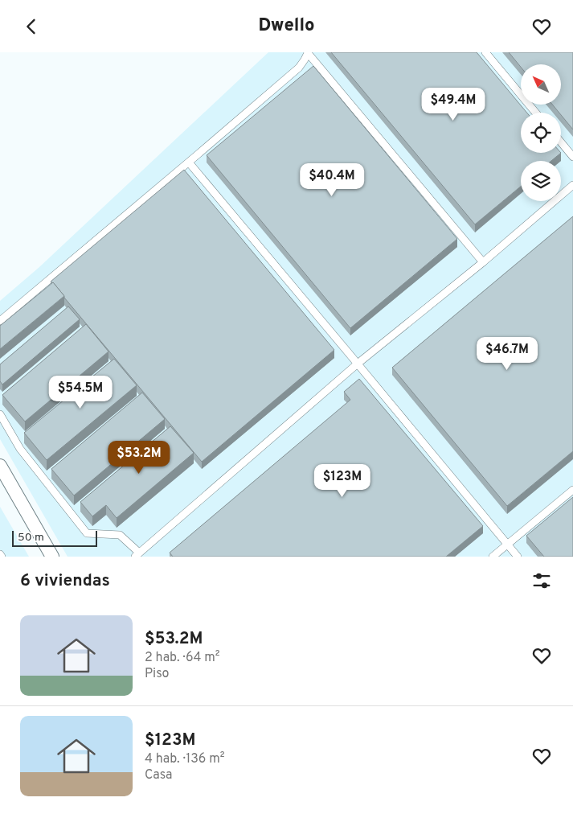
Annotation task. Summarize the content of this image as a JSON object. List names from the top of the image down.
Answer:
{
  "scale_bar": "50 m",
  "north": "top left",
  "page": {
    "header": "Dwello",
    "price": [
      "$49.4M",
      "$40.4M",
      "$46.7M",
      "$54.5M",
      "$53.2M",
      "$123M"
    ],
    "scale": "50 m",
    "heading": "6 viviendas",
    "list": [
      {
        "name": "$53.2M",
        "note": "2 hab. · 64 m² · Piso"
      },
      {
        "name": "$123M",
        "note": "4 hab. · 136 m² · Casa"
      }
    ]
  }
}
